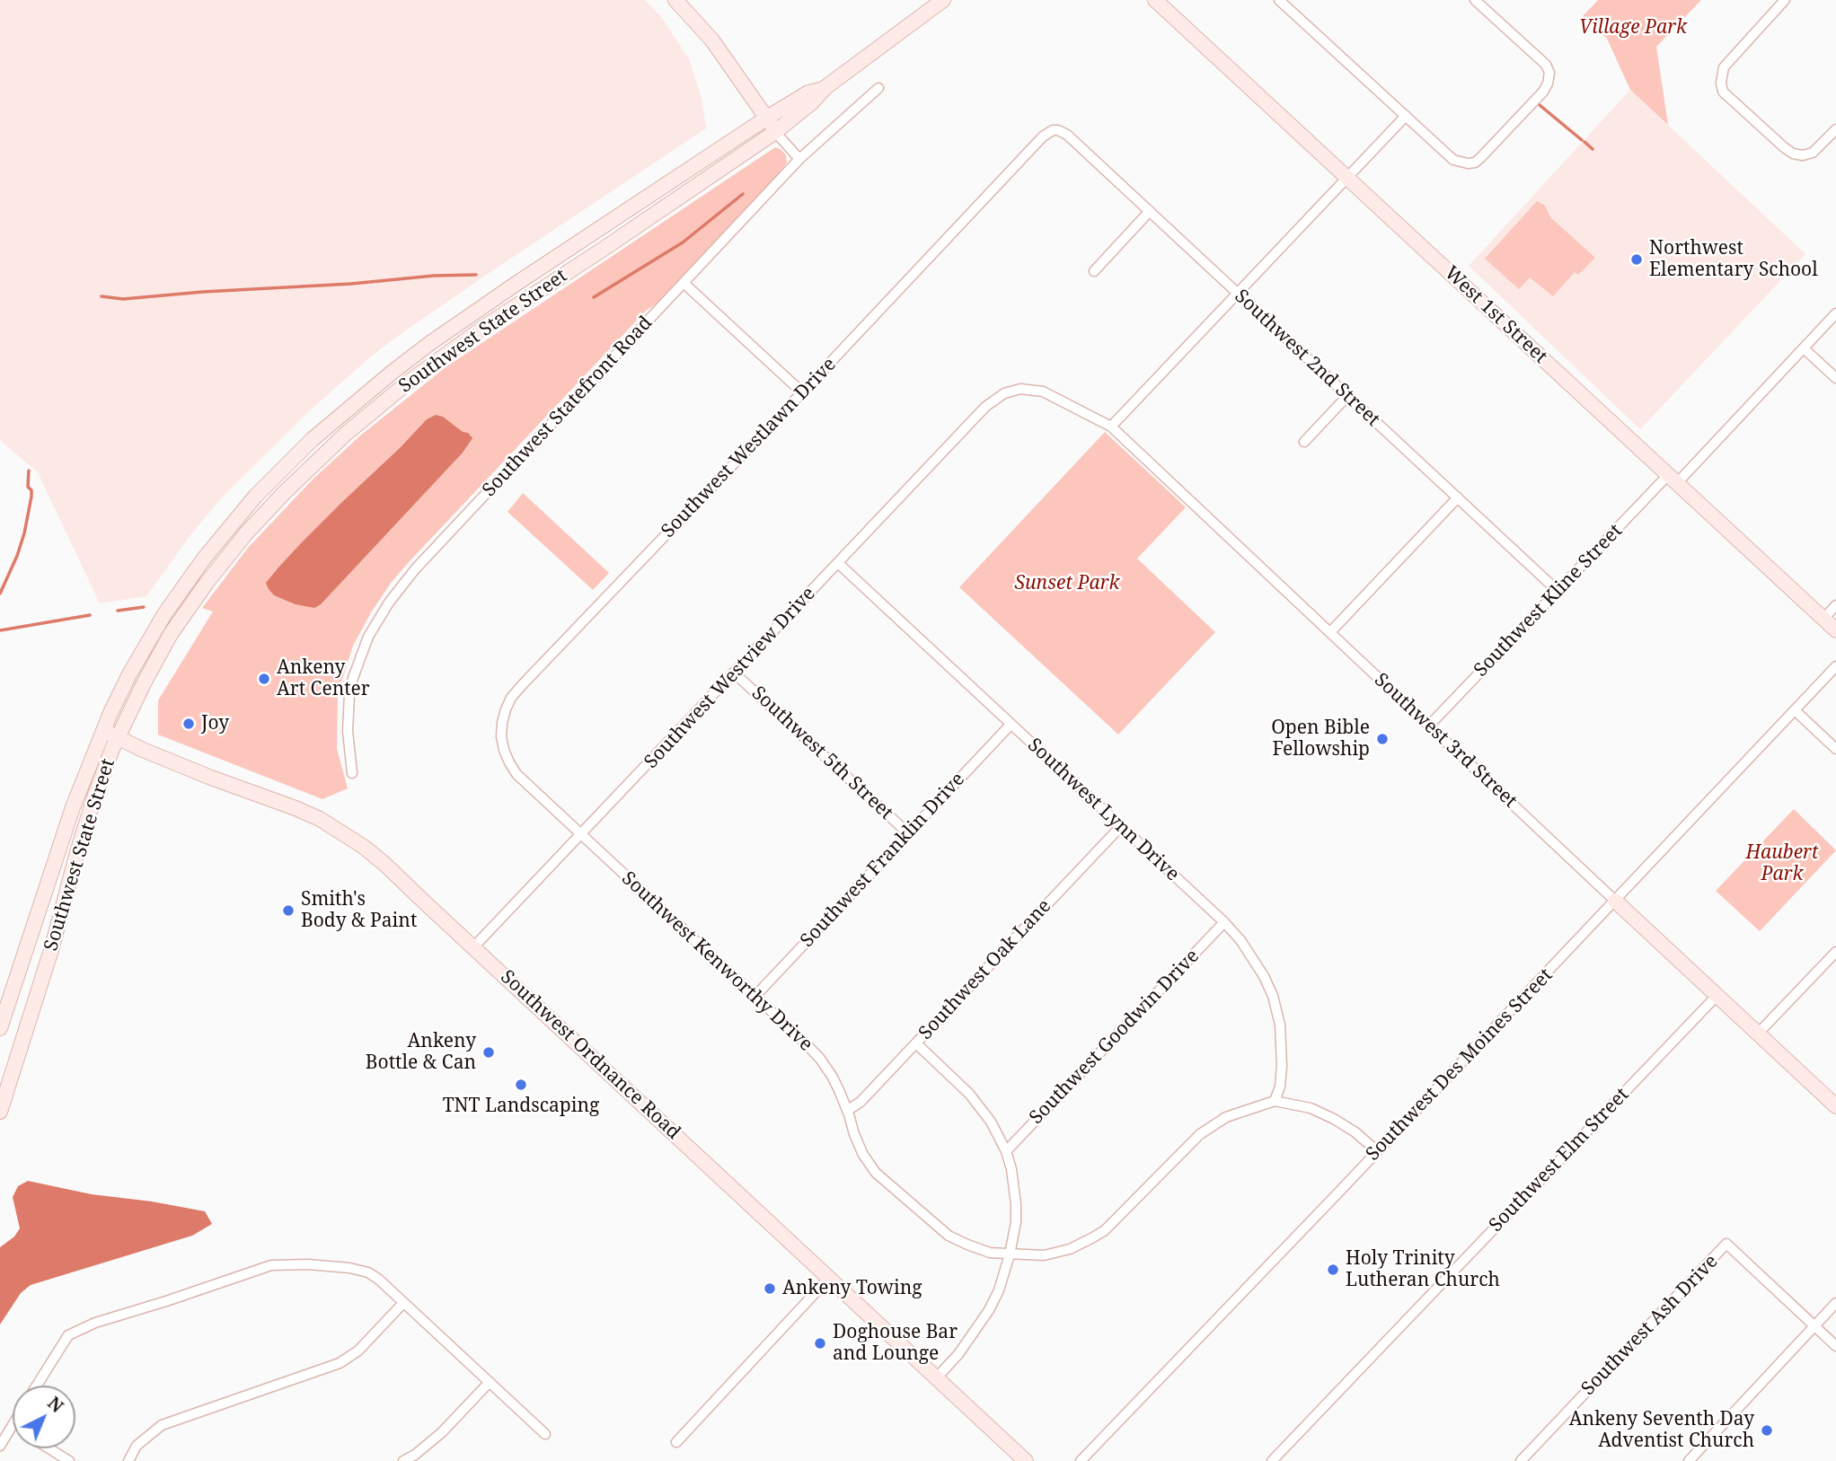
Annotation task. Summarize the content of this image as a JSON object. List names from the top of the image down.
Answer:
{
  "streets": {
    "main road": [
      "West 1st Street",
      "Southwest State Street",
      "Southwest 3rd Street",
      "Southwest Ordnance Road"
    ],
    "street": [
      "Southwest 2nd Street",
      "Southwest Statefront Road",
      "Southwest Westlawn Drive",
      "Southwest Kline Street",
      "Southwest Westview Drive",
      "Southwest 5th Street",
      "Southwest Lynn Drive",
      "Southwest Franklin Drive",
      "Southwest Kenworthy Drive",
      "Southwest Oak Lane",
      "Southwest Goodwin Drive",
      "Southwest Des Moines Street",
      "Southwest Elm Street",
      "Southwest Ash Drive"
    ]
  },
  "crossings": [
    ["West 1st Street", "Southwest Kline Street"],
    ["Southwest State Street", "Southwest Ordnance Road"],
    ["Southwest 2nd Street", "Southwest Westlawn Drive"],
    ["Southwest 2nd Street", "Southwest Kline Street"],
    ["Southwest Westlawn Drive", "Southwest Kenworthy Drive"],
    ["Southwest Kline Street", "Southwest 3rd Street"],
    ["Southwest Westview Drive", "Southwest 3rd Street"],
    ["Southwest Westview Drive", "Southwest 5th Street"],
    ["Southwest Westview Drive", "Southwest Lynn Drive"],
    ["Southwest Westview Drive", "Southwest Kenworthy Drive"],
    ["Southwest Westview Drive", "Southwest Ordnance Road"],
    ["Southwest 3rd Street", "Southwest Des Moines Street"],
    ["Southwest 3rd Street", "Southwest Elm Street"],
    ["Southwest 5th Street", "Southwest Franklin Drive"],
    ["Southwest Lynn Drive", "Southwest Franklin Drive"],
    ["Southwest Lynn Drive", "Southwest Kenworthy Drive"],
    ["Southwest Lynn Drive", "Southwest Oak Lane"],
    ["Southwest Lynn Drive", "Southwest Goodwin Drive"],
    ["Southwest Franklin Drive", "Southwest Kenworthy Drive"],
    ["Southwest Kenworthy Drive", "Southwest Oak Lane"],
    ["Southwest Kenworthy Drive", "Southwest Des Moines Street"]
  ],
  "parks": ["Village Park", "Sunset Park", "Haubert Park"],
  "places": [
    "Northwest Elementary School",
    "Ankeny Art Center",
    "Joy",
    "Open Bible Fellowship",
    "Smith's Body & Paint",
    "Ankeny Bottle & Can",
    "TNT Landscaping",
    "Holy Trinity Lutheran Church",
    "Ankeny Towing",
    "Doghouse Bar and Lounge",
    "Ankeny Seventh Day Adventist Church"
  ],
  "north": "top right"
}
